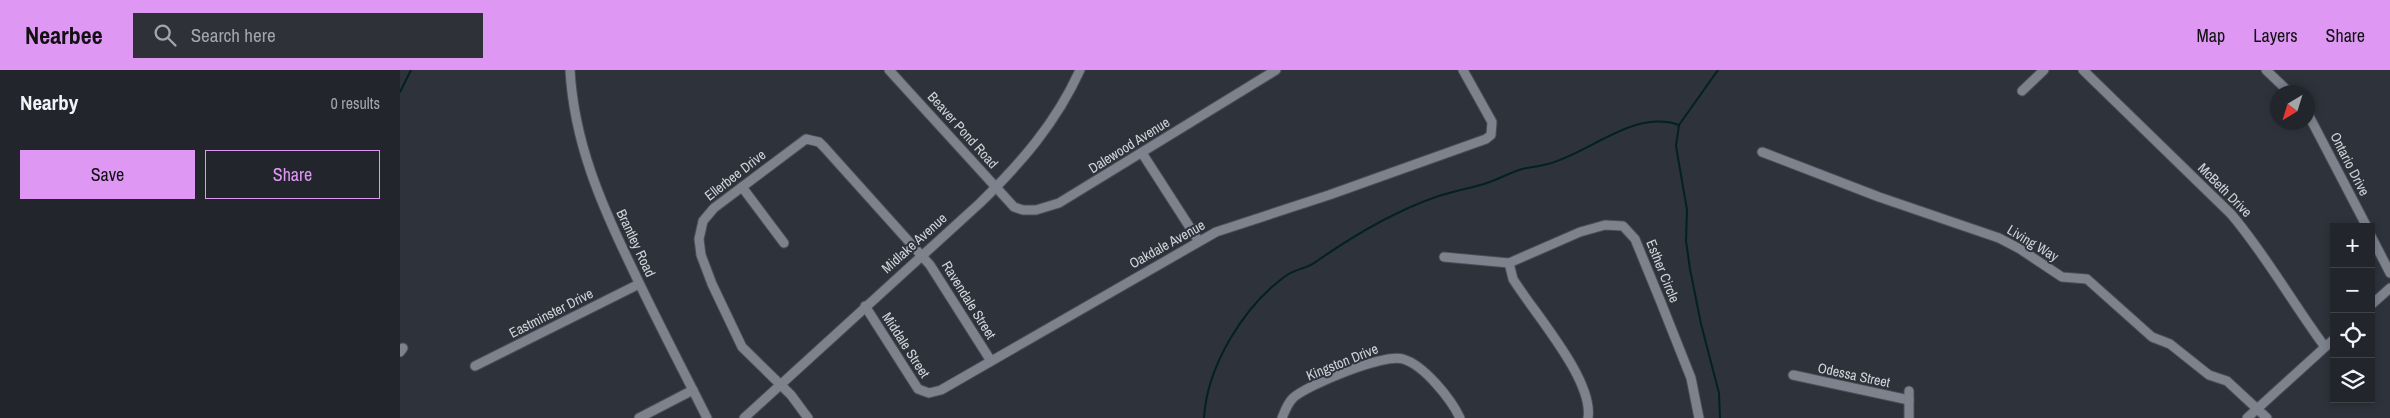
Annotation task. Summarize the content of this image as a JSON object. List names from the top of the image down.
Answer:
{
  "streets": {
    "street": [
      "Beaver Pond Road",
      "Dalewood Avenue",
      "Ontario Drive",
      "Ellerbee Drive",
      "McBeth Drive",
      "Brantley Road",
      "Midlake Avenue",
      "Living Way",
      "Oakdale Avenue",
      "Esther Circle",
      "Ravendale Street",
      "Eastminster Drive",
      "Middale Street",
      "Kingston Drive",
      "Odessa Street"
    ]
  },
  "crossings": [
    ["Beaver Pond Road", "Dalewood Avenue"],
    ["Beaver Pond Road", "Midlake Avenue"],
    ["Dalewood Avenue", "Midlake Avenue"],
    ["Ellerbee Drive", "Midlake Avenue"],
    ["Ellerbee Drive", "Ravendale Street"],
    ["Brantley Road", "Eastminster Drive"],
    ["Midlake Avenue", "Ravendale Street"],
    ["Midlake Avenue", "Middale Street"],
    ["Oakdale Avenue", "Ravendale Street"],
    ["Oakdale Avenue", "Middale Street"]
  ],
  "north": "bottom left",
  "page": {
    "header": "Nearbee",
    "search": "Search here",
    "nav": ["Map", "Layers", "Share"],
    "heading": ["Nearby", "0 results"],
    "buttons": ["Save", "Share"],
    "map_buttons": ["+", "−"]
  }
}
